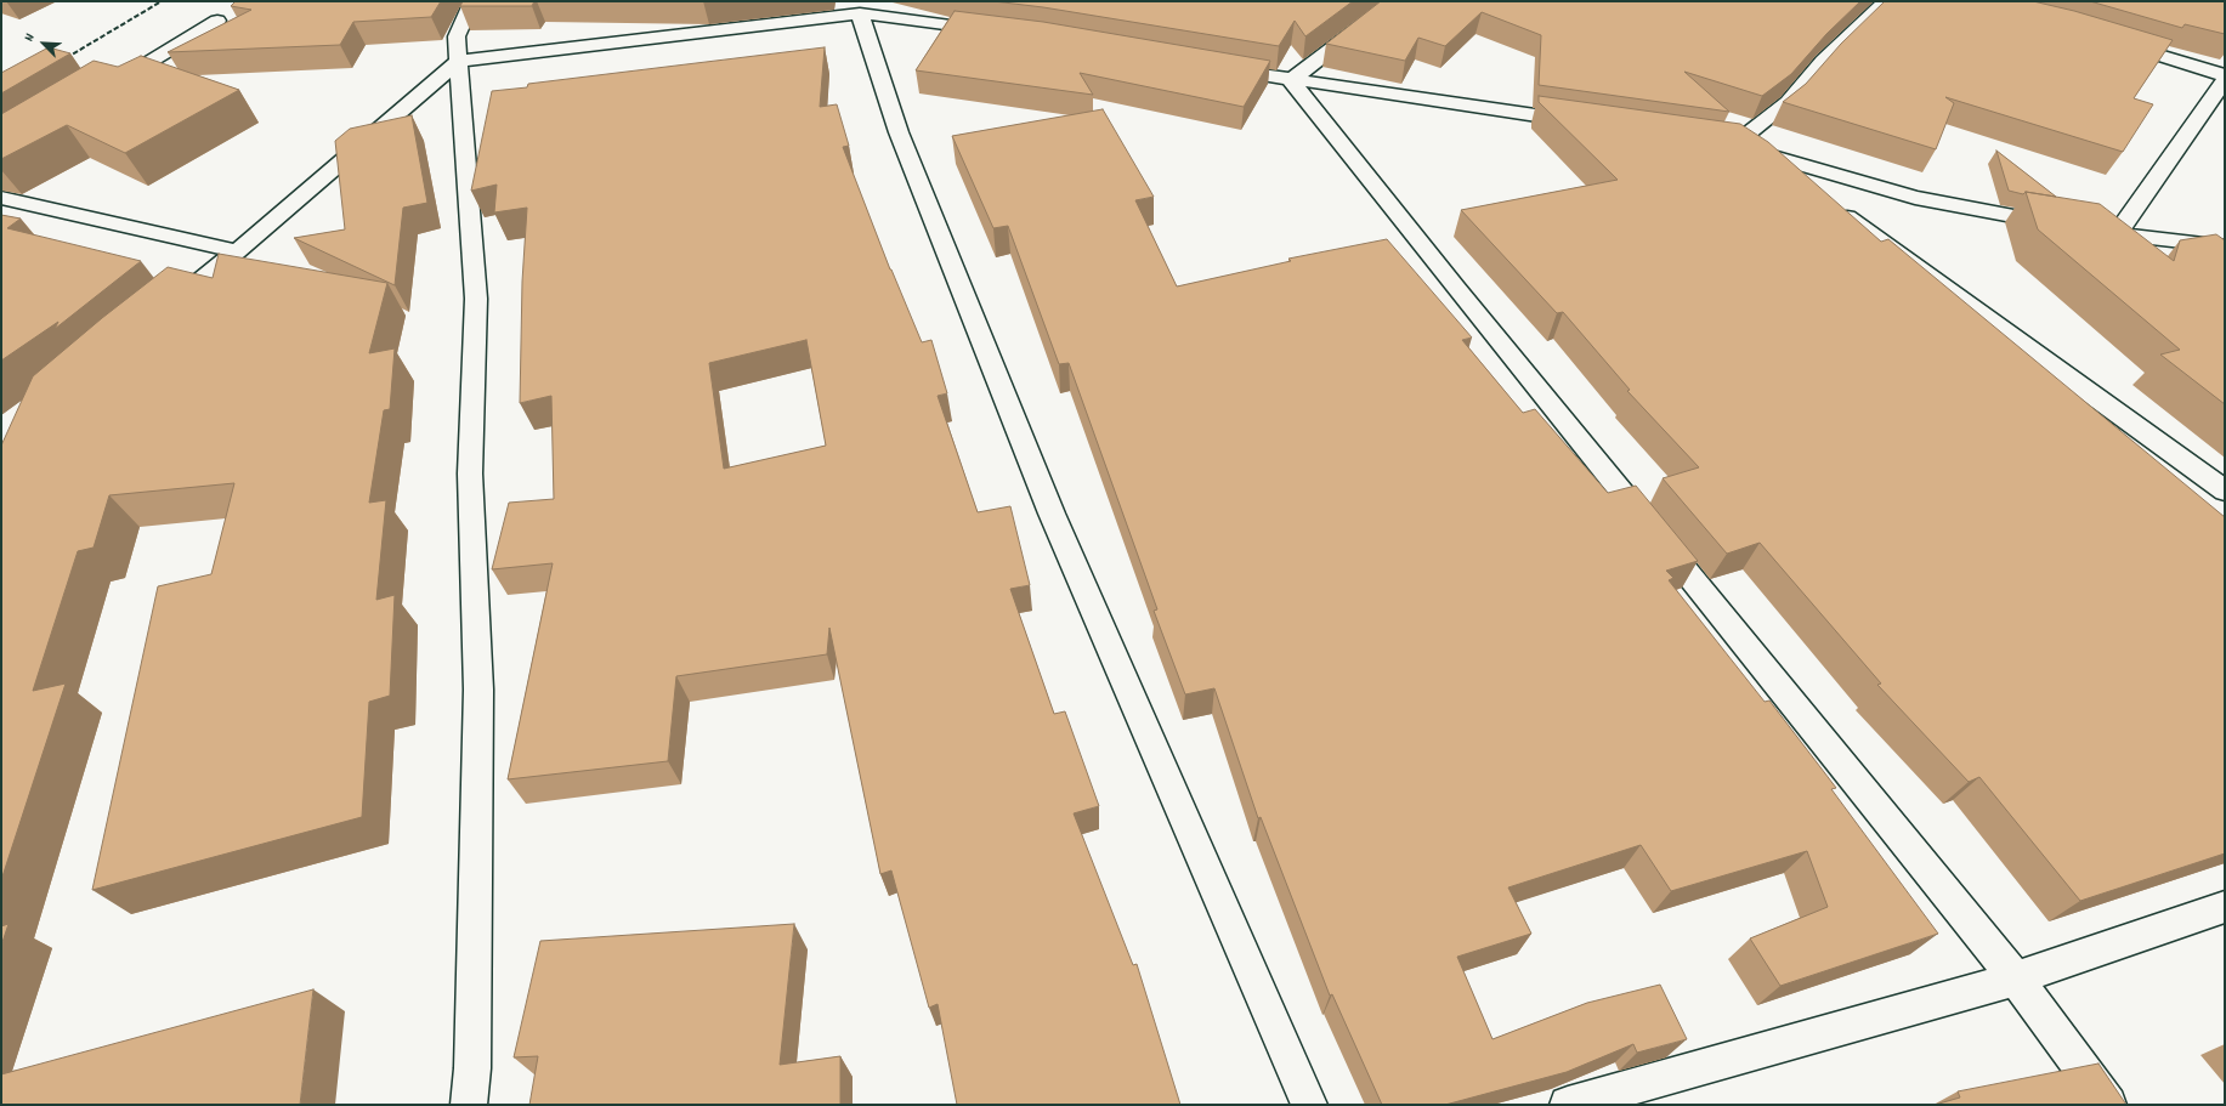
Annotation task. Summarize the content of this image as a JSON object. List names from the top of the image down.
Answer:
{
  "north": "top left"
}
